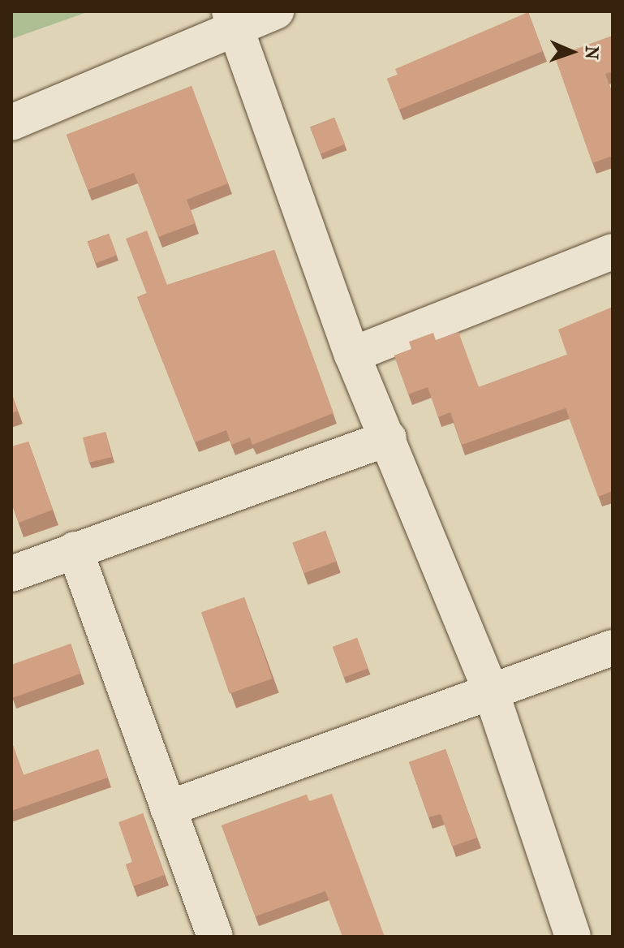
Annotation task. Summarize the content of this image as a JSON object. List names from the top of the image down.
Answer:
{
  "north": "right"
}
